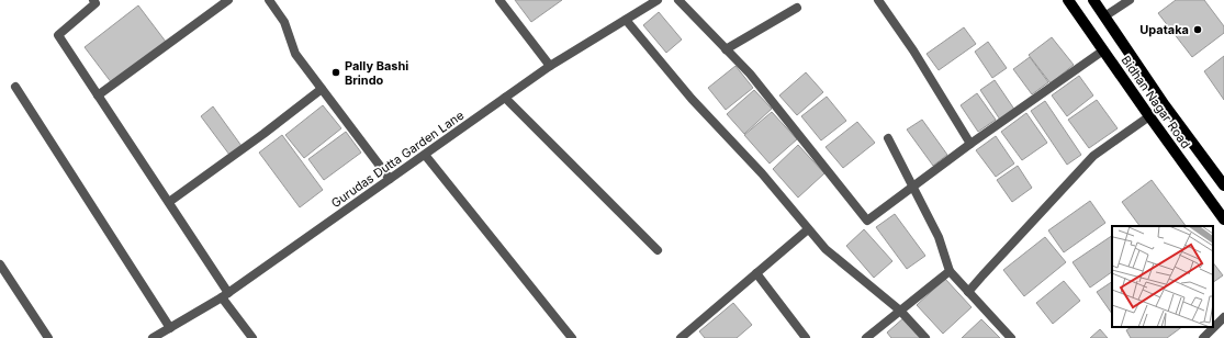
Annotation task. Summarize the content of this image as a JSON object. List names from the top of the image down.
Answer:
{
  "streets": {
    "main road": ["Bidhan Nagar Road"],
    "street": ["Gurudas Dutta Garden Lane"]
  },
  "places": ["Upataka", "Pally Bashi Brindo"]
}
